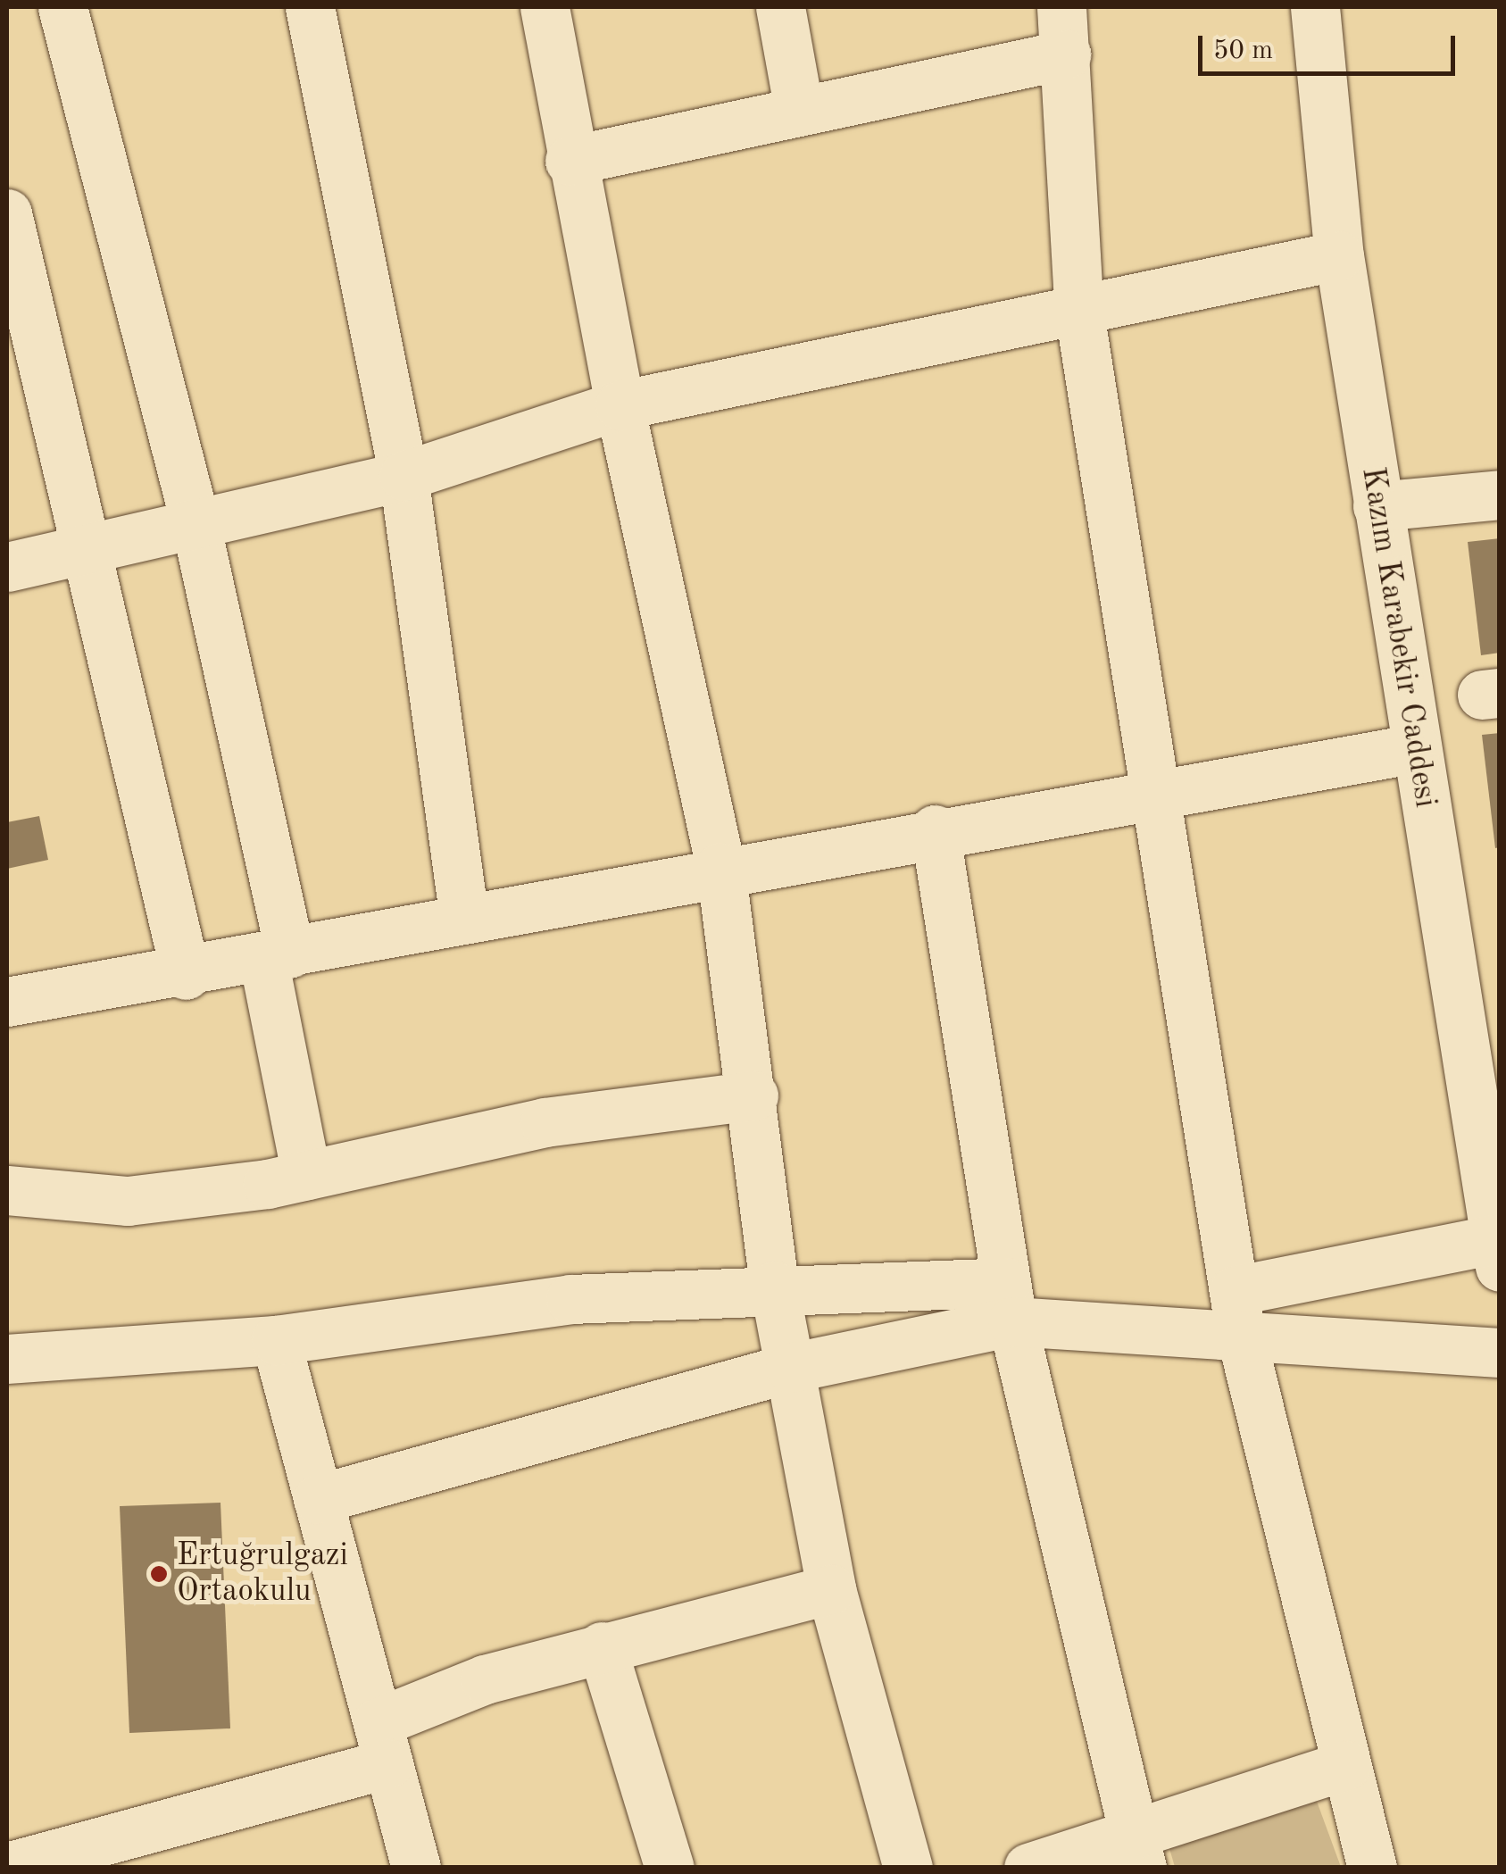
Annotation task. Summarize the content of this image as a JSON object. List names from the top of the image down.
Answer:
{
  "streets": {
    "street": ["Kazım Karabekir Caddesi"]
  },
  "places": ["Ertuğrulgazi Ortaokulu"],
  "scale_bar": "50 m"
}
